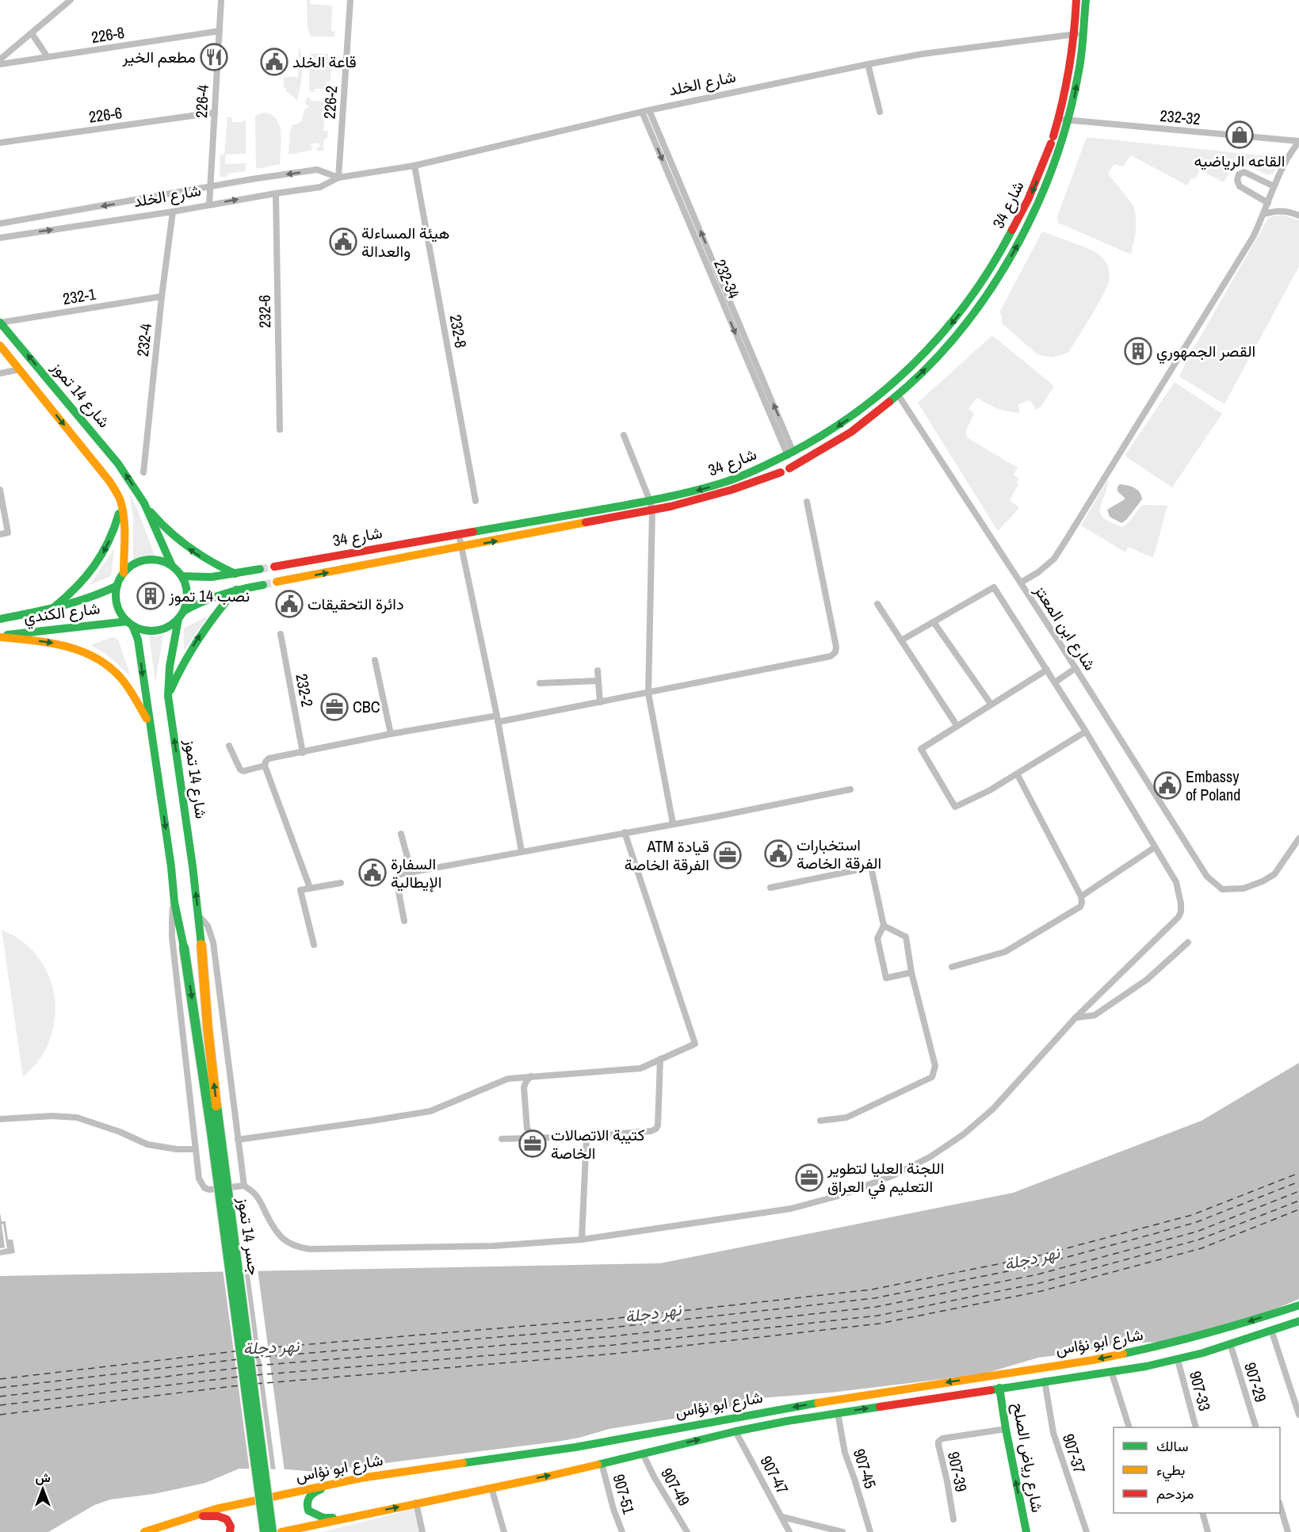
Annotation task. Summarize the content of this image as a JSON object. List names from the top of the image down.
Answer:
{
  "streets": {
    "main road": [
      "شارع 34",
      "شارع 14 تموز",
      "شارع الكندي",
      "جسر 14 تموز",
      "شارع ابو نؤاس",
      "شارع رياض الصلح"
    ],
    "street": [
      "226-8",
      "شارع الخلد",
      "226-4",
      "226-2",
      "226-6",
      "232-32",
      "232-34",
      "232-1",
      "232-6",
      "232-8",
      "232-4",
      "شارع ابن المعتز",
      "232-2",
      "907-29",
      "907-33",
      "907-37",
      "907-45",
      "907-39",
      "907-47",
      "907-49",
      "907-51"
    ]
  },
  "crossings": [
    ["226-8", "226-4"],
    ["شارع الخلد", "226-4"],
    ["شارع الخلد", "226-2"],
    ["شارع الخلد", "شارع 34"],
    ["شارع الخلد", "232-34"],
    ["شارع الخلد", "232-6"],
    ["شارع الخلد", "232-8"],
    ["شارع الخلد", "232-4"],
    ["226-4", "226-6"],
    ["232-32", "شارع 34"],
    ["شارع 34", "232-34"],
    ["شارع 34", "شارع ابن المعتز"],
    ["232-1", "232-4"],
    ["232-1", "شارع 14 تموز"],
    ["شارع 14 تموز", "شارع الكندي"],
    ["شارع 14 تموز", "جسر 14 تموز"],
    ["شارع ابو نؤاس", "907-29"],
    ["شارع ابو نؤاس", "907-33"],
    ["شارع ابو نؤاس", "907-37"],
    ["شارع ابو نؤاس", "شارع رياض الصلح"],
    ["شارع ابو نؤاس", "907-45"],
    ["شارع ابو نؤاس", "907-47"],
    ["شارع ابو نؤاس", "907-49"],
    ["شارع ابو نؤاس", "907-51"],
    ["شارع رياض الصلح", "907-39"]
  ],
  "one_way": ["شارع رياض الصلح"],
  "water": ["نهر دجلة"],
  "places": {
    "restaurant": ["مطعم الخير"],
    "public building": [
      "قاعة الخلد",
      "هيئة المساءلة والعدالة",
      "دائرة التحقيقات",
      "Embassy of Poland",
      "استخبارات الفرقة الخاصة",
      "السفارة الإيطالية"
    ],
    "shop": ["القاعه الرياضيه"],
    "building": ["القصر الجمهوري", "نصب 14 تموز"],
    "office": [
      "CBC",
      "ATM قيادة الفرقة الخاصة",
      "كتيبة الاتصالات الخاصة",
      "اللجنة العليا لتطوير التعليم في العراق"
    ]
  },
  "legend": ["سالك", "بطيء", "مزدحم"],
  "north": "top"
}
